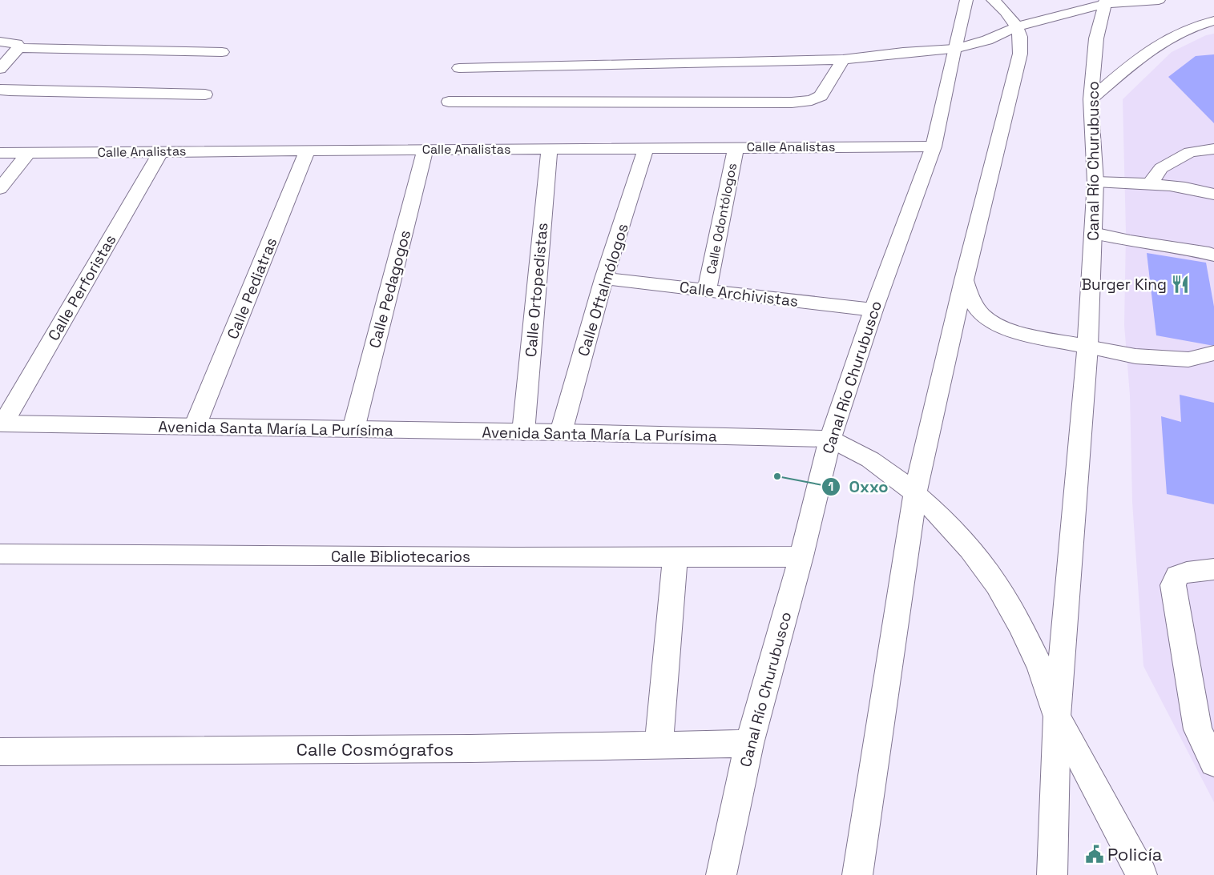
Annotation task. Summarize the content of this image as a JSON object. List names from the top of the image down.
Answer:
{
  "streets": {
    "street": [
      "Calle Analistas",
      "Canal Río Churubusco",
      "Calle Odontólogos",
      "Calle Perforistas",
      "Calle Pediatras",
      "Calle Pedagogos",
      "Calle Ortopedistas",
      "Calle Oftalmólogos",
      "Calle Archivistas",
      "Avenida Santa María La Purísima",
      "Calle Bibliotecarios",
      "Calle Cosmógrafos"
    ]
  },
  "crossings": [
    ["Calle Analistas", "Canal Río Churubusco"],
    ["Calle Analistas", "Calle Odontólogos"],
    ["Calle Analistas", "Calle Perforistas"],
    ["Calle Analistas", "Calle Pediatras"],
    ["Calle Analistas", "Calle Pedagogos"],
    ["Calle Analistas", "Calle Ortopedistas"],
    ["Calle Analistas", "Calle Oftalmólogos"],
    ["Canal Río Churubusco", "Calle Archivistas"],
    ["Canal Río Churubusco", "Avenida Santa María La Purísima"],
    ["Canal Río Churubusco", "Calle Bibliotecarios"],
    ["Canal Río Churubusco", "Calle Cosmógrafos"],
    ["Calle Odontólogos", "Calle Archivistas"],
    ["Calle Perforistas", "Avenida Santa María La Purísima"],
    ["Calle Pediatras", "Avenida Santa María La Purísima"],
    ["Calle Pedagogos", "Avenida Santa María La Purísima"],
    ["Calle Ortopedistas", "Avenida Santa María La Purísima"],
    ["Calle Oftalmólogos", "Calle Archivistas"],
    ["Calle Oftalmólogos", "Avenida Santa María La Purísima"]
  ],
  "places": {
    "restaurant": ["Burger King"],
    "other": ["Oxxo"],
    "public building": ["Policía"]
  }
}
